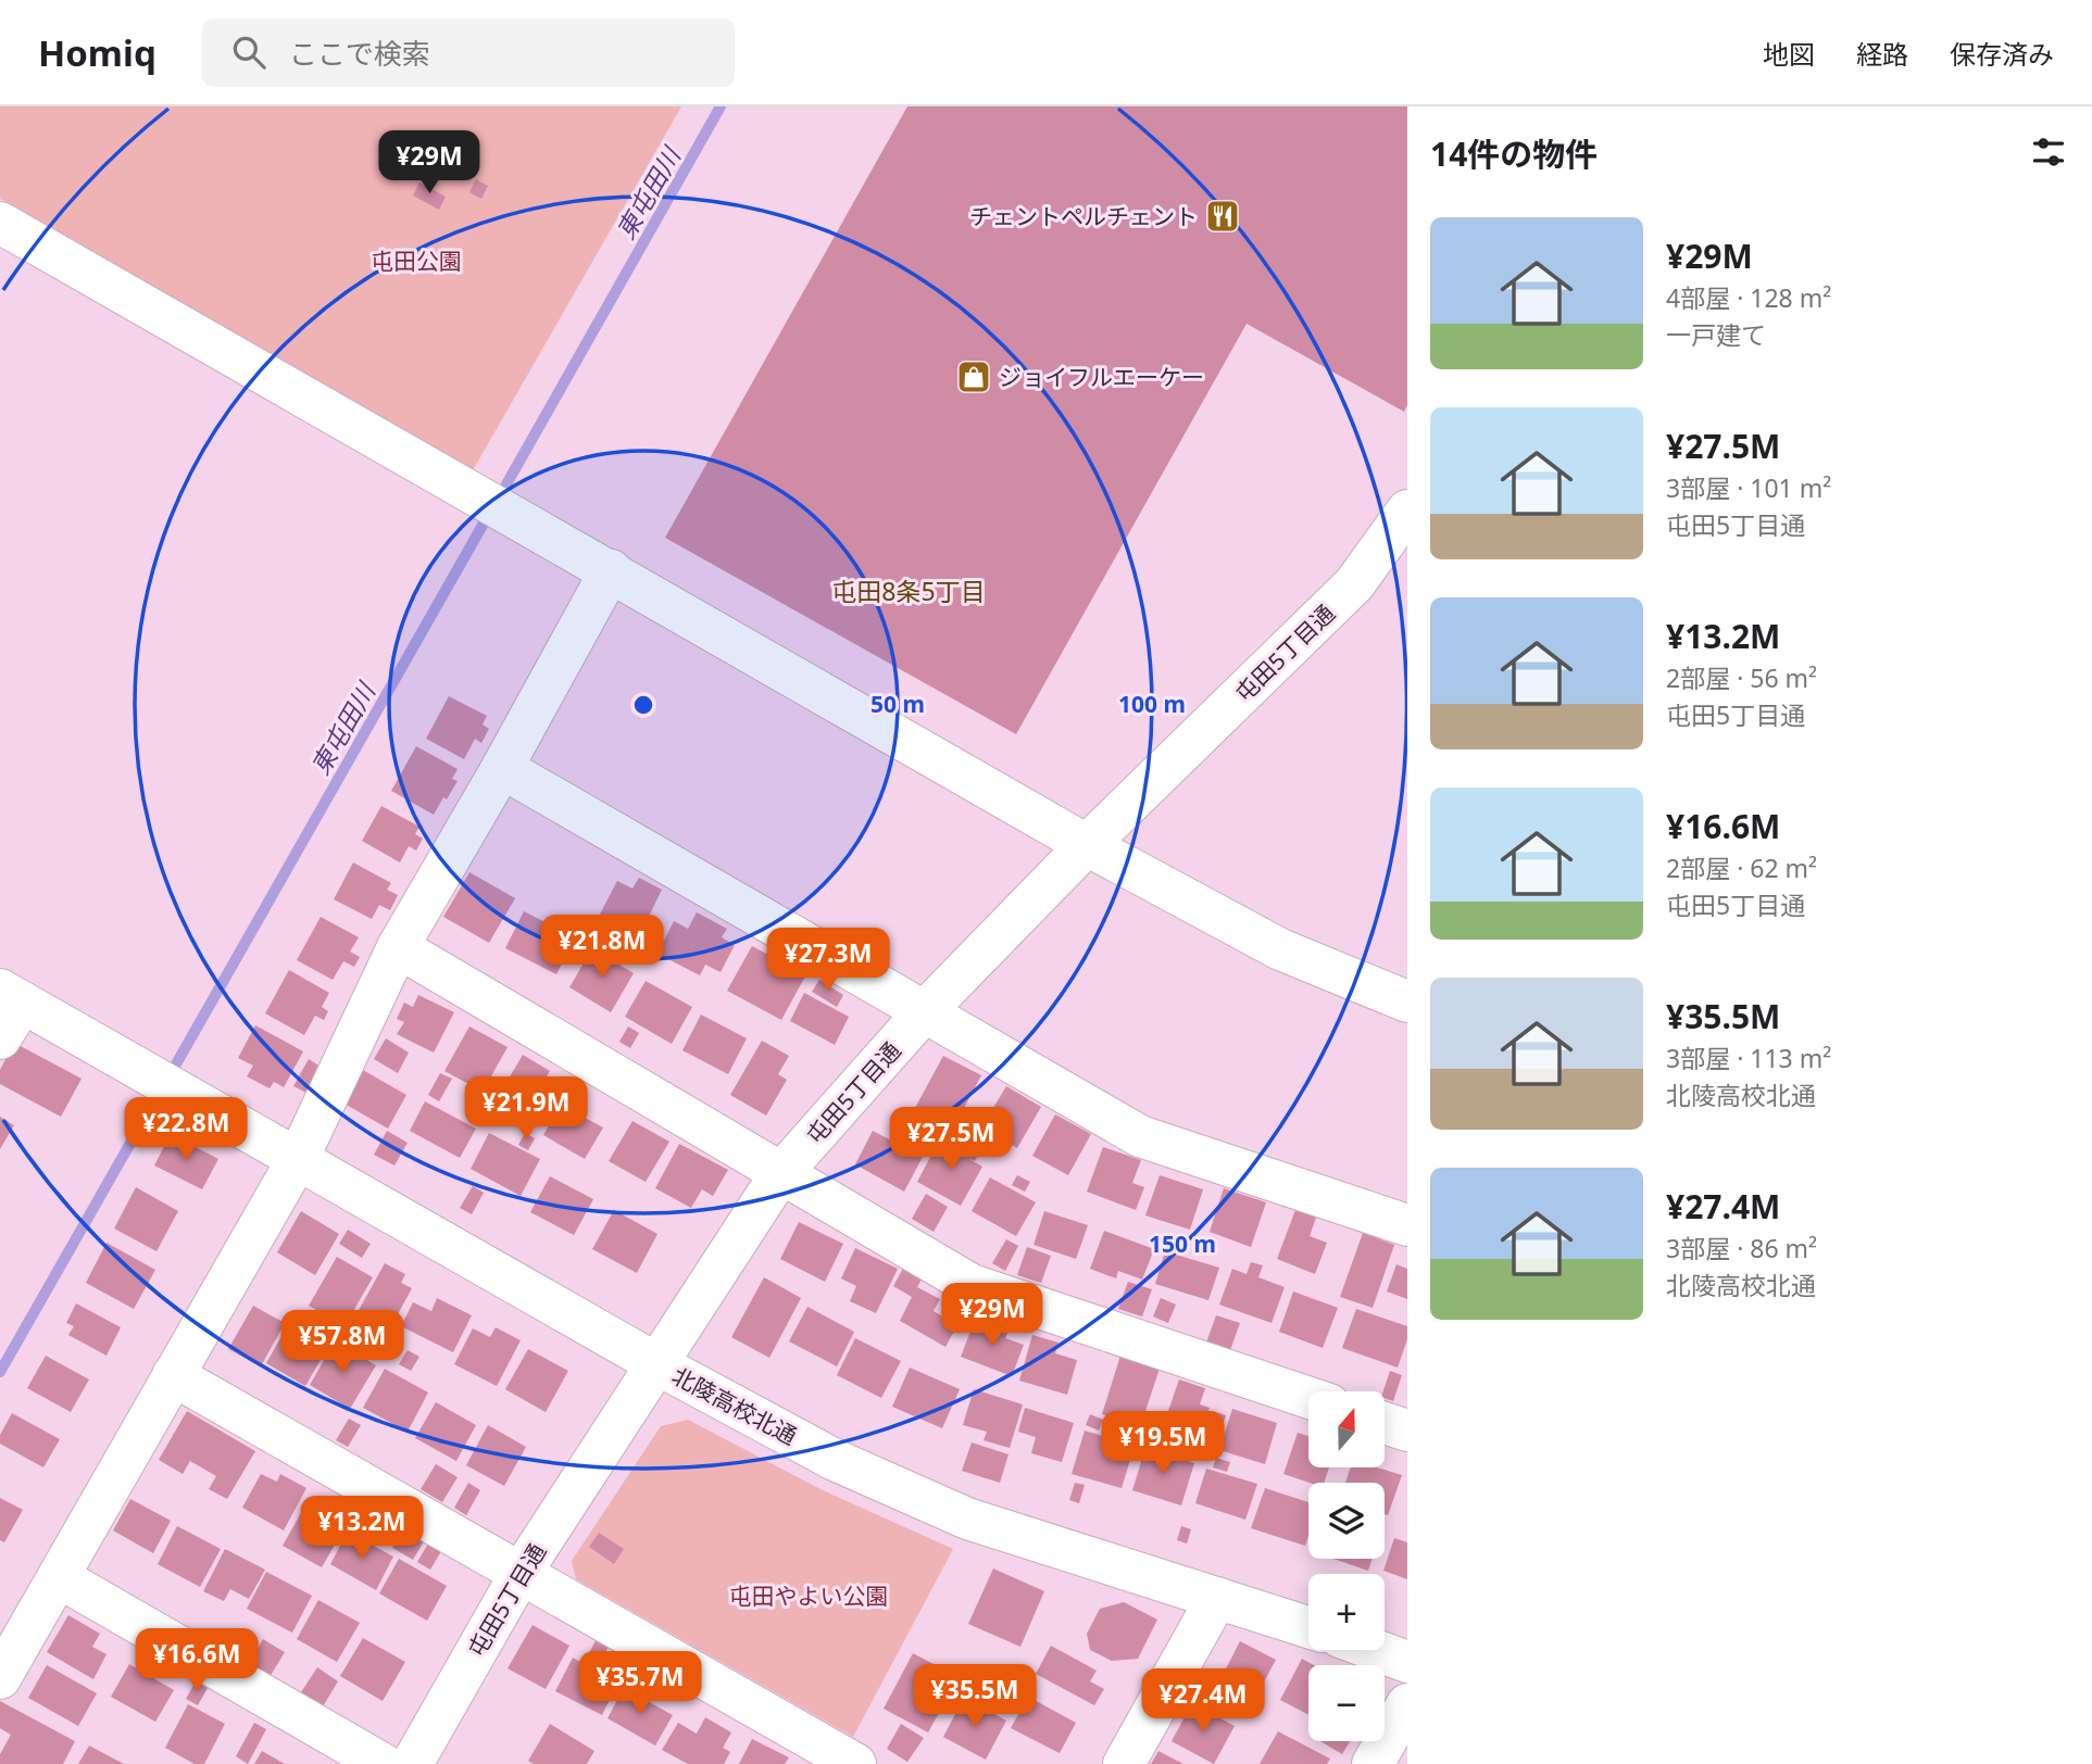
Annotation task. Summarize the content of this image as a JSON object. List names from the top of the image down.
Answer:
{
  "streets": {
    "street": ["屯田5丁目通", "北陵高校北通"]
  },
  "crossings": [
    ["屯田5丁目通", "北陵高校北通"]
  ],
  "districts": ["屯田8条5丁目"],
  "water": ["東屯田川"],
  "parks": ["屯田公園", "屯田やよい公園"],
  "places": {
    "restaurant": ["チェントペルチェント"],
    "shop": ["ジョイフルエーケー"]
  },
  "north": "top",
  "page": {
    "header": "Homiq",
    "search": "ここで検索",
    "nav": ["地図", "経路", "保存済み"],
    "heading": "14件の物件",
    "price": [
      "¥29M",
      "¥21.8M",
      "¥27.3M",
      "¥21.9M",
      "¥22.8M",
      "¥27.5M",
      "¥29M",
      "¥57.8M",
      "¥19.5M",
      "¥13.2M",
      "¥16.6M",
      "¥35.7M",
      "¥35.5M",
      "¥27.4M"
    ],
    "list": [
      {
        "name": "¥29M",
        "note": "4部屋 · 128 m² · 一戸建て"
      },
      {
        "name": "¥27.5M",
        "note": "3部屋 · 101 m² · 屯田5丁目通"
      },
      {
        "name": "¥13.2M",
        "note": "2部屋 · 56 m² · 屯田5丁目通"
      },
      {
        "name": "¥16.6M",
        "note": "2部屋 · 62 m² · 屯田5丁目通"
      },
      {
        "name": "¥35.5M",
        "note": "3部屋 · 113 m² · 北陵高校北通"
      },
      {
        "name": "¥27.4M",
        "note": "3部屋 · 86 m² · 北陵高校北通"
      }
    ],
    "map_buttons": ["+", "−"]
  },
  "rings": ["50 m", "100 m", "150 m"]
}
